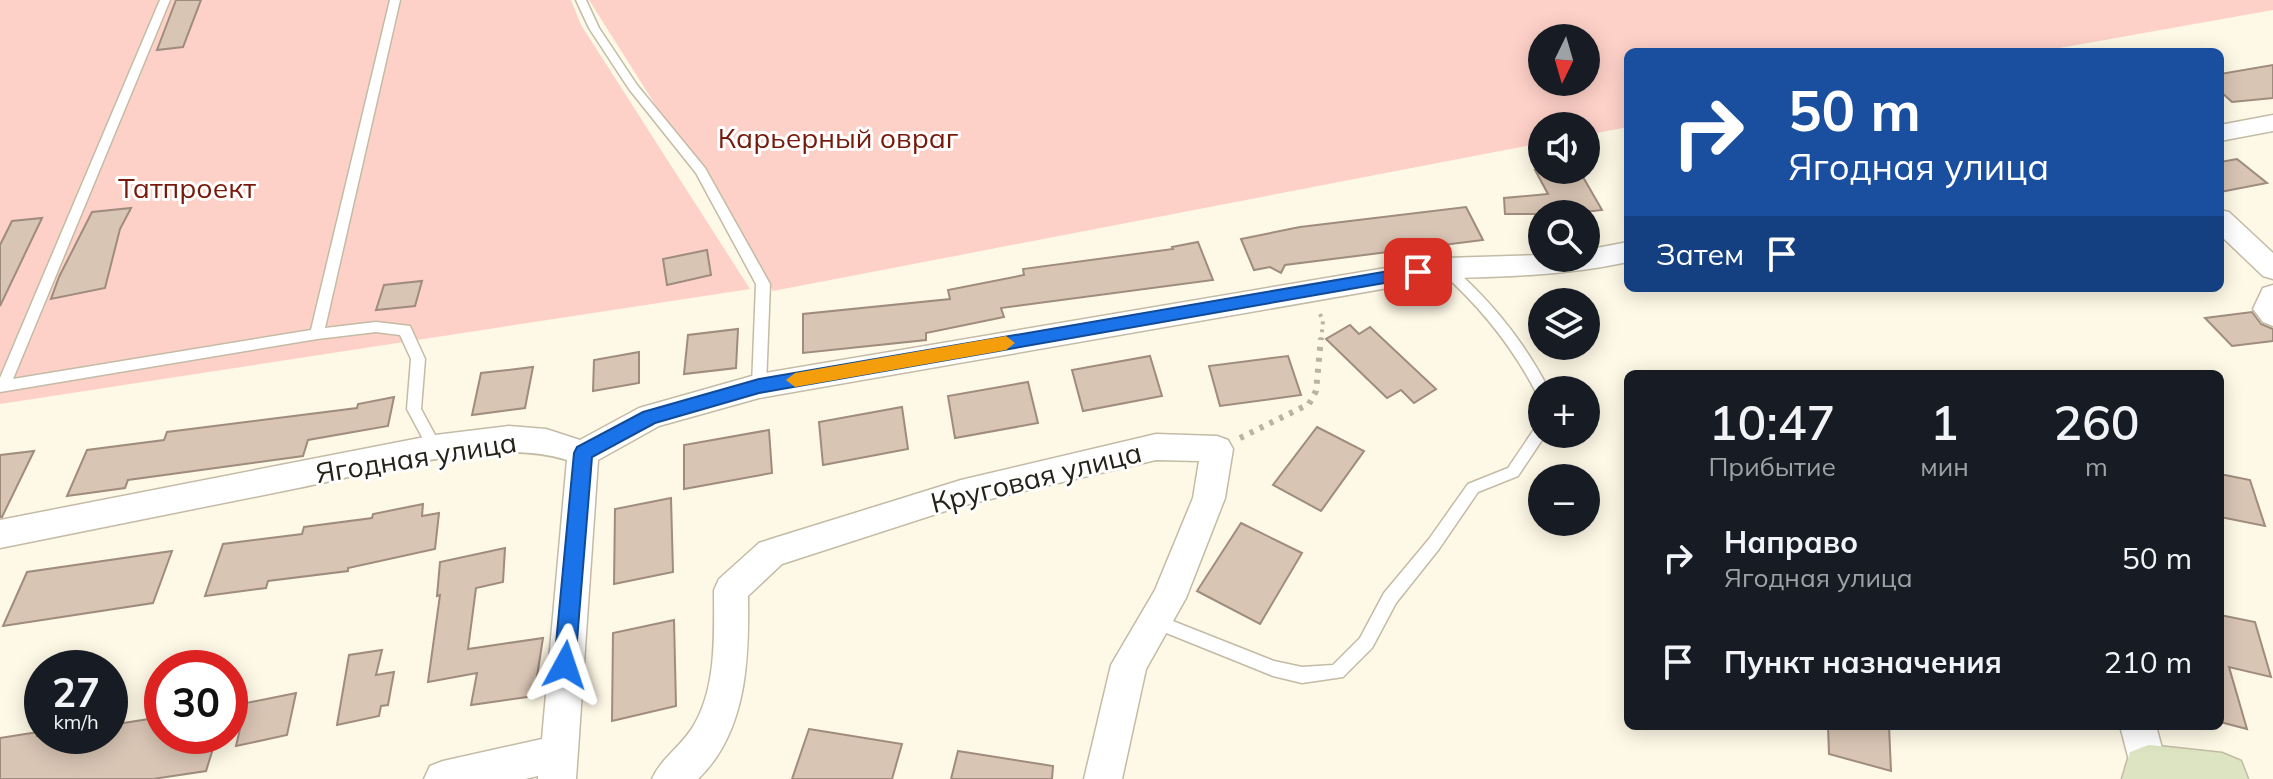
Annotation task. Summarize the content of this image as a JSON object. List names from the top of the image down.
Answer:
{
  "streets": {
    "street": ["Ягодная улица", "Круговая улица"]
  },
  "parks": ["Карьерный овраг", "Татпроект"],
  "north": "bottom",
  "page": {
    "map_buttons": ["+", "−"],
    "turn": ["50 m", "Ягодная улица"],
    "then": "Затем",
    "eta": [
      "10:47",
      "Прибытие",
      "1",
      "мин",
      "260",
      "m"
    ],
    "list": [
      {
        "name": "Направо",
        "note": "Ягодная улица",
        "value": "50 m"
      },
      {
        "name": "Пункт назначения",
        "value": "210 m"
      }
    ],
    "speed": "27 km/h",
    "limit": "30"
  }
}
